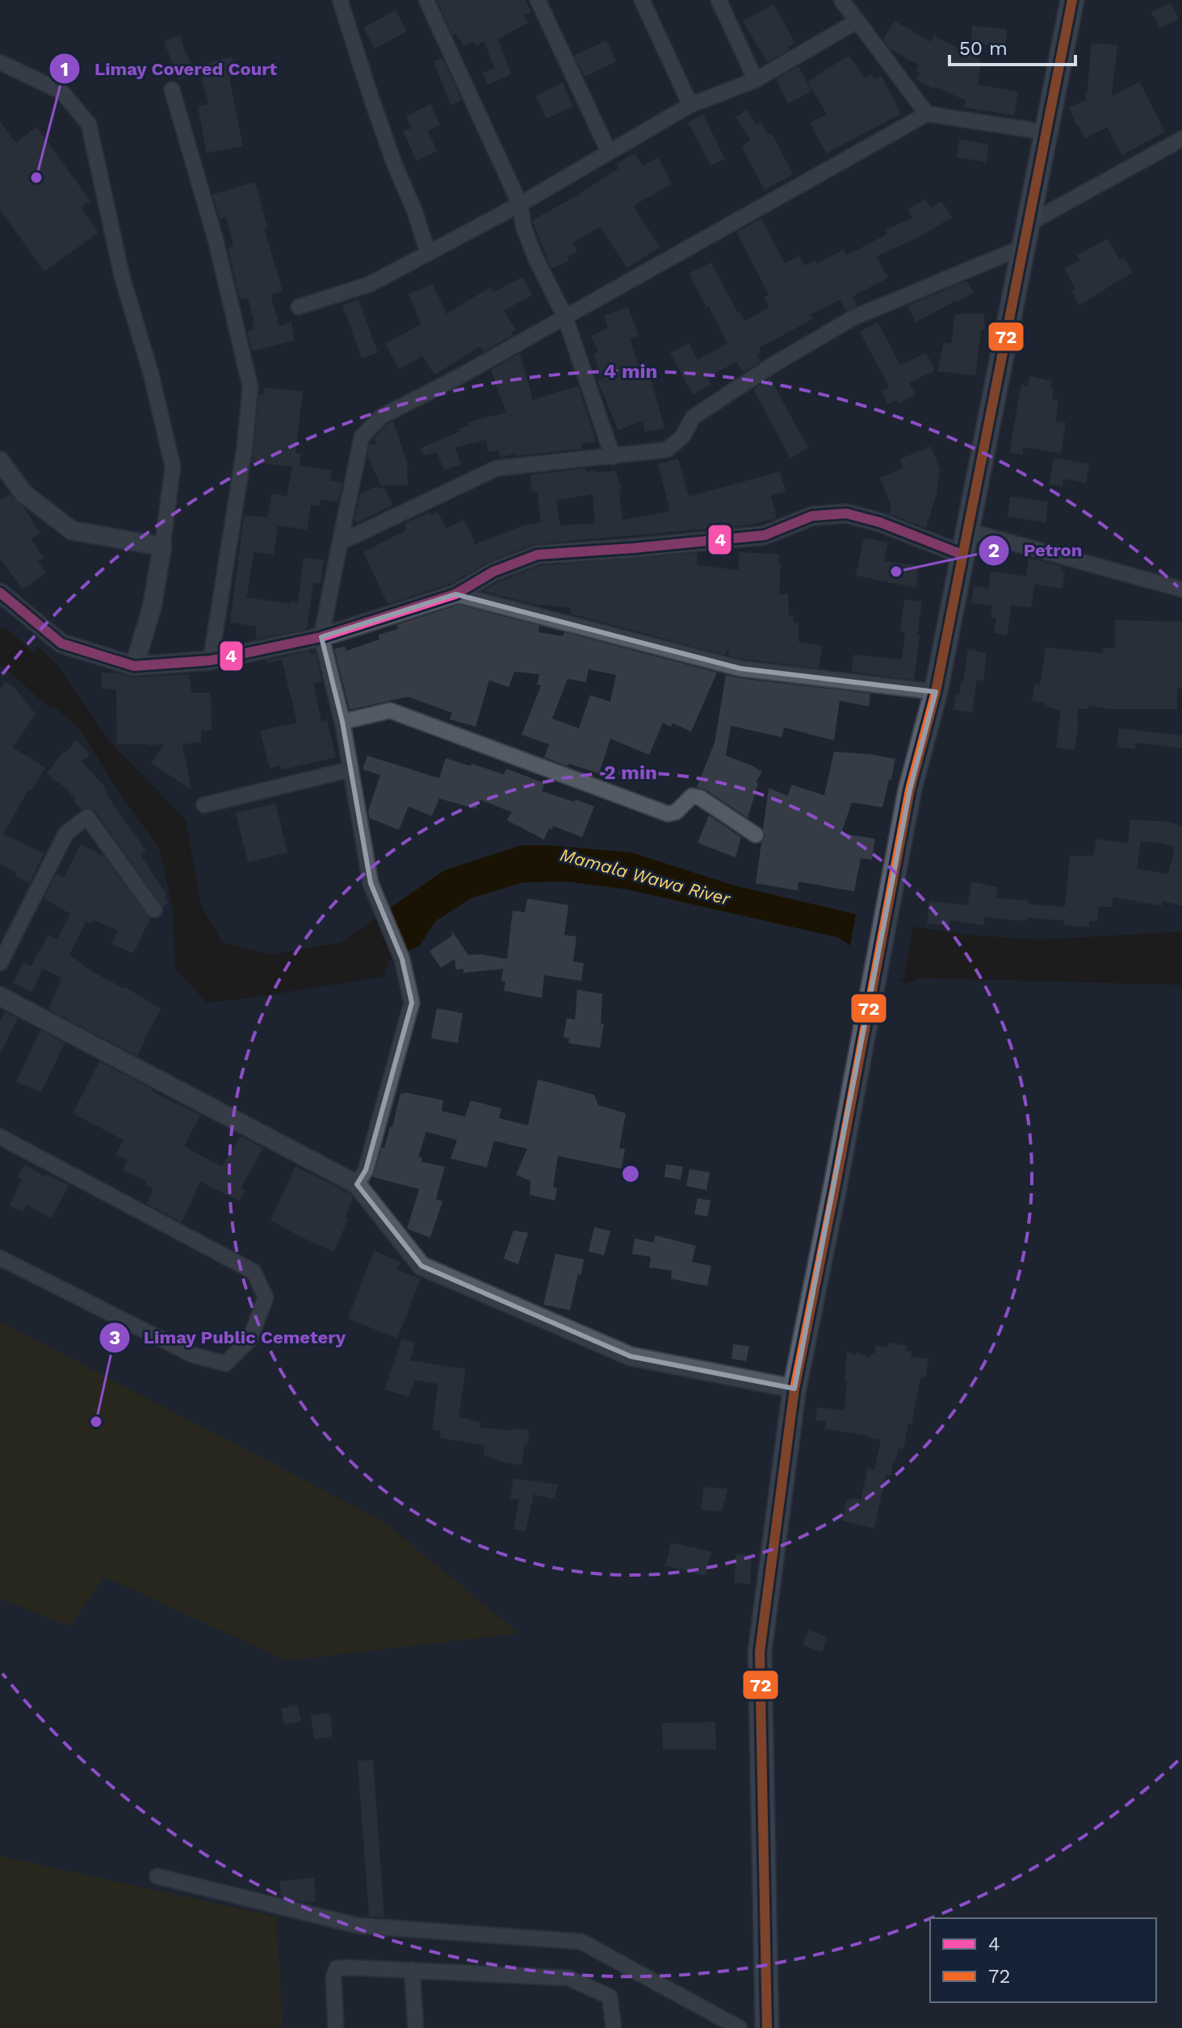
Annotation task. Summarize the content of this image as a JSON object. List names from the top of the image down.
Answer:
{
  "water": ["Mamala Wawa River"],
  "places": ["Limay Covered Court", "Petron", "Limay Public Cemetery"],
  "lines": ["transit line 72", "transit line 4"],
  "legend": ["4", "72"],
  "scale_bar": "50 m",
  "rings": ["4 min", "2 min"]
}
